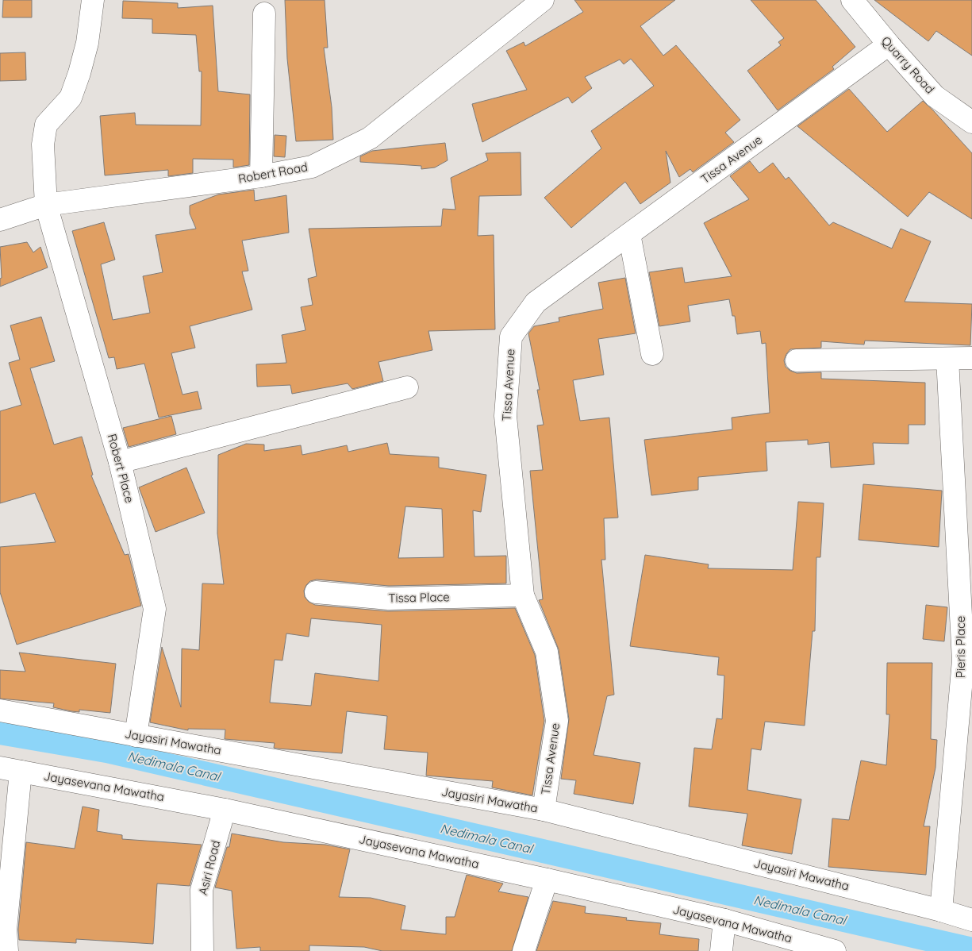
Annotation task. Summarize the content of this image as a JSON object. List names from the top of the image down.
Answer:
{
  "streets": {
    "street": [
      "Quarry Road",
      "Tissa Avenue",
      "Robert Road",
      "Robert Place",
      "Tissa Place",
      "Pieris Place",
      "Jayasiri Mawatha",
      "Jayasevana Mawatha",
      "Asiri Road"
    ]
  },
  "crossings": [
    ["Quarry Road", "Tissa Avenue"],
    ["Tissa Avenue", "Tissa Place"],
    ["Tissa Avenue", "Jayasiri Mawatha"],
    ["Robert Road", "Robert Place"],
    ["Robert Place", "Jayasiri Mawatha"],
    ["Pieris Place", "Jayasiri Mawatha"],
    ["Jayasevana Mawatha", "Asiri Road"]
  ],
  "water": ["Nedimala Canal"]
}
